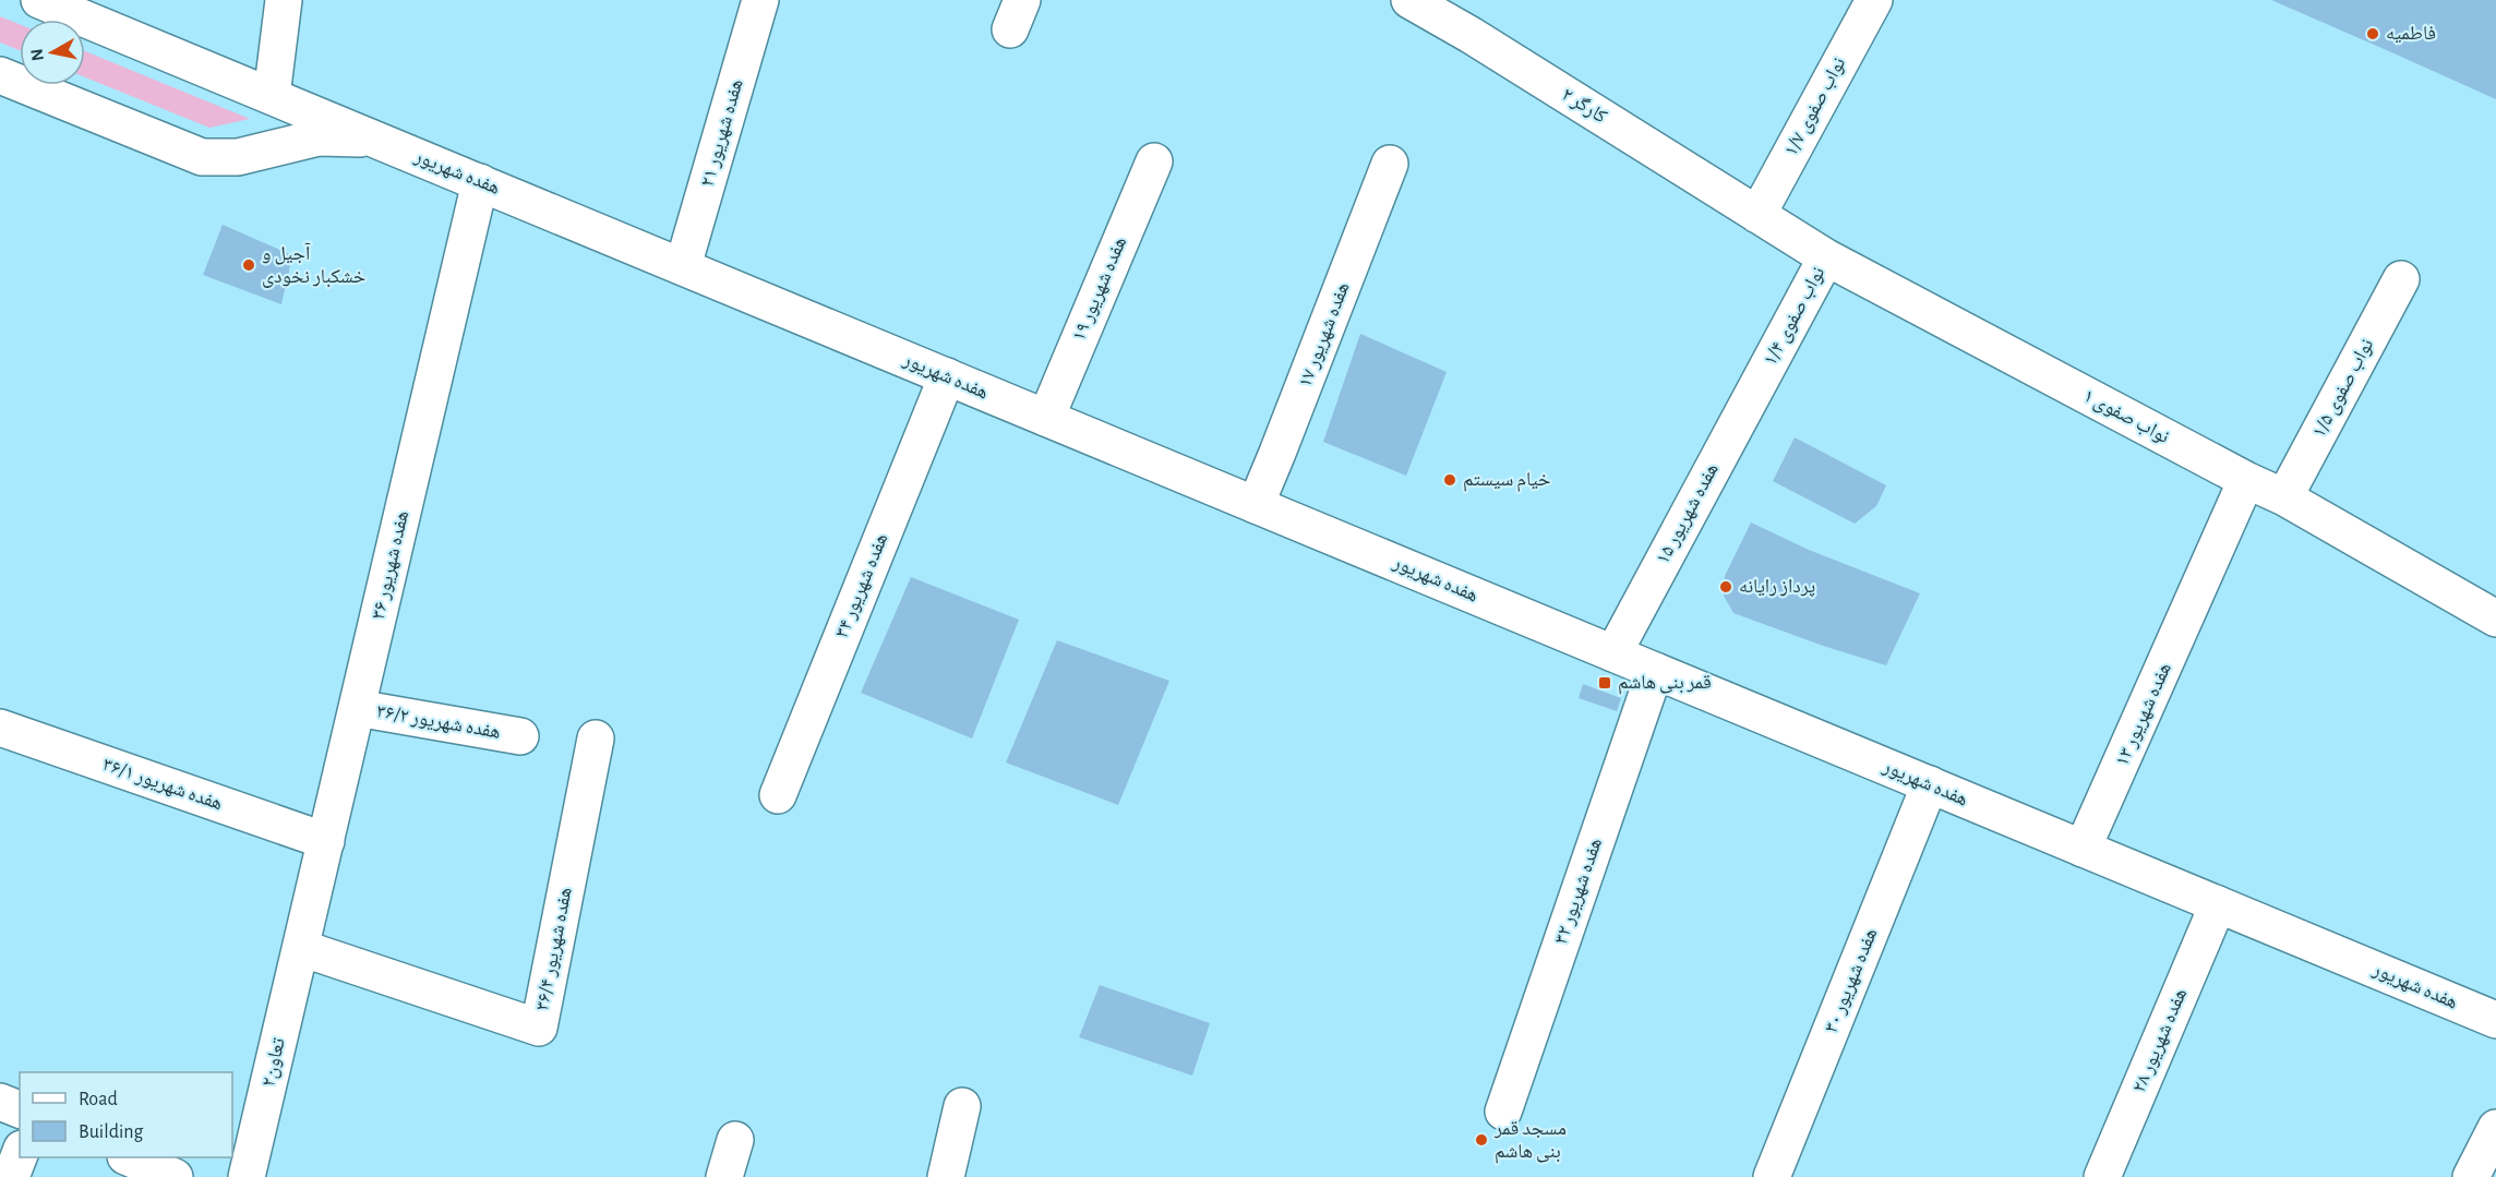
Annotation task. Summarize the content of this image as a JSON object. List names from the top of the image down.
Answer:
{
  "streets": {
    "street": [
      "کارگر ۲",
      "نواب صفوی ۱/۷",
      "هفده شهریور ۲۱",
      "هفده شهریور",
      "هفده شهریور ۱۹",
      "نواب صفوی ۱/۴",
      "هفده شهریور ۱۷",
      "نواب صفوی ۱/۵",
      "نواب صفوی ۱",
      "هفده شهریور ۱۵",
      "هفده شهریور ۳۶",
      "هفده شهریور ۳۴",
      "هفده شهریور ۱۳",
      "هفده شهریور ۳۶/۲",
      "هفده شهریور ۳۶/۱",
      "هفده شهریور ۳۲",
      "هفده شهریور ۳۶/۴",
      "هفده شهریور ۳۰",
      "هفده شهریور ۲۸",
      "تعاون۲"
    ]
  },
  "crossings": [
    ["کارگر ۲", "نواب صفوی ۱/۷"],
    ["کارگر ۲", "نواب صفوی ۱"],
    ["نواب صفوی ۱/۷", "نواب صفوی ۱"],
    ["هفده شهریور ۲۱", "هفده شهریور"],
    ["هفده شهریور", "هفده شهریور ۱۹"],
    ["هفده شهریور", "هفده شهریور ۱۷"],
    ["هفده شهریور", "هفده شهریور ۱۵"],
    ["هفده شهریور", "هفده شهریور ۳۶"],
    ["هفده شهریور", "هفده شهریور ۳۴"],
    ["هفده شهریور", "هفده شهریور ۱۳"],
    ["هفده شهریور", "هفده شهریور ۳۲"],
    ["هفده شهریور", "هفده شهریور ۳۰"],
    ["هفده شهریور", "هفده شهریور ۲۸"],
    ["نواب صفوی ۱/۴", "نواب صفوی ۱"],
    ["نواب صفوی ۱/۴", "هفده شهریور ۱۵"],
    ["نواب صفوی ۱/۵", "نواب صفوی ۱"],
    ["نواب صفوی ۱", "هفده شهریور ۱۳"],
    ["هفده شهریور ۳۶", "هفده شهریور ۳۶/۲"],
    ["هفده شهریور ۳۶", "هفده شهریور ۳۶/۱"],
    ["هفده شهریور ۳۶", "هفده شهریور ۳۶/۴"],
    ["هفده شهریور ۳۶", "تعاون۲"],
    ["هفده شهریور ۳۶/۴", "تعاون۲"]
  ],
  "places": {
    "other": [
      "فاطمیه",
      "آجیل و خشکبار نخودی",
      "خیام سیستم",
      "پرداز رایانه",
      "مسجد قمر بنی هاشم"
    ],
    "transit": ["قمر بنی هاشم"]
  },
  "legend": ["Road", "Building"],
  "north": "left"
}
